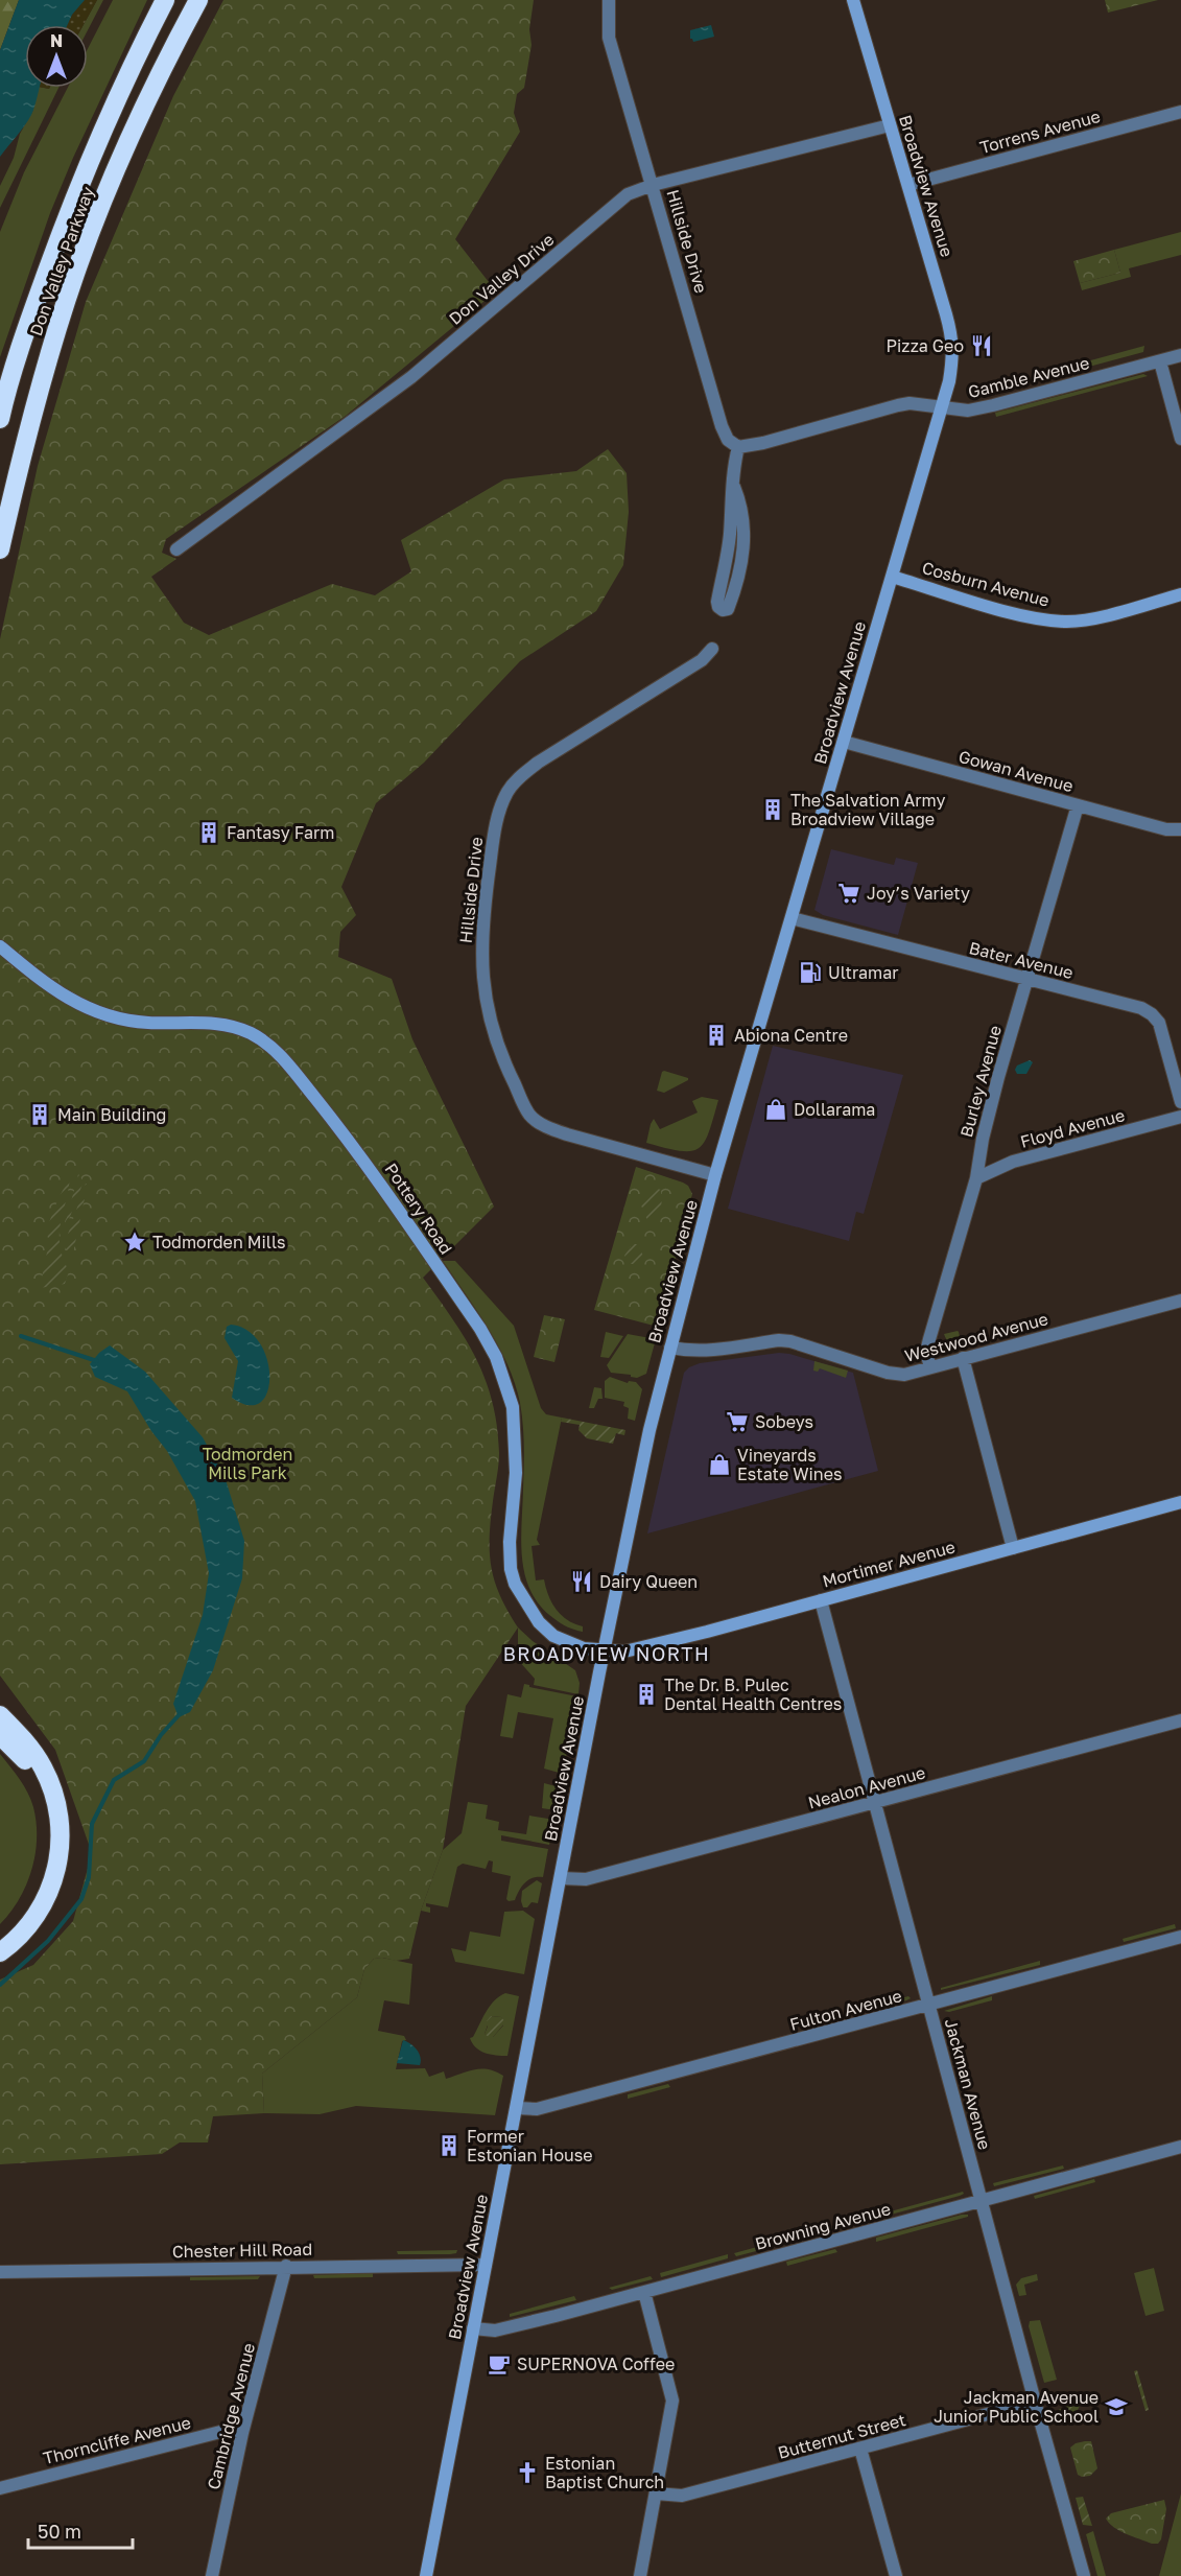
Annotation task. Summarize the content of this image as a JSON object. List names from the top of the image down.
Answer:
{
  "streets": {
    "highway": ["Don Valley Parkway"],
    "main road": [
      "Broadview Avenue",
      "Cosburn Avenue",
      "Pottery Road",
      "Mortimer Avenue"
    ],
    "street": [
      "Torrens Avenue",
      "Hillside Drive",
      "Don Valley Drive",
      "Gamble Avenue",
      "Gowan Avenue",
      "Bater Avenue",
      "Burley Avenue",
      "Floyd Avenue",
      "Westwood Avenue",
      "Nealon Avenue",
      "Fulton Avenue",
      "Jackman Avenue",
      "Browning Avenue",
      "Chester Hill Road",
      "Cambridge Avenue",
      "Butternut Street",
      "Thorncliffe Avenue"
    ]
  },
  "crossings": [
    ["Torrens Avenue", "Broadview Avenue"],
    ["Broadview Avenue", "Hillside Drive"],
    ["Broadview Avenue", "Don Valley Drive"],
    ["Broadview Avenue", "Gamble Avenue"],
    ["Broadview Avenue", "Cosburn Avenue"],
    ["Broadview Avenue", "Gowan Avenue"],
    ["Broadview Avenue", "Bater Avenue"],
    ["Broadview Avenue", "Pottery Road"],
    ["Broadview Avenue", "Westwood Avenue"],
    ["Broadview Avenue", "Mortimer Avenue"],
    ["Broadview Avenue", "Nealon Avenue"],
    ["Broadview Avenue", "Fulton Avenue"],
    ["Broadview Avenue", "Browning Avenue"],
    ["Broadview Avenue", "Chester Hill Road"],
    ["Hillside Drive", "Don Valley Drive"],
    ["Hillside Drive", "Gamble Avenue"],
    ["Gowan Avenue", "Burley Avenue"],
    ["Bater Avenue", "Burley Avenue"],
    ["Burley Avenue", "Floyd Avenue"],
    ["Burley Avenue", "Westwood Avenue"],
    ["Pottery Road", "Mortimer Avenue"],
    ["Mortimer Avenue", "Jackman Avenue"],
    ["Nealon Avenue", "Jackman Avenue"],
    ["Fulton Avenue", "Jackman Avenue"],
    ["Jackman Avenue", "Browning Avenue"],
    ["Jackman Avenue", "Butternut Street"],
    ["Chester Hill Road", "Cambridge Avenue"],
    ["Cambridge Avenue", "Thorncliffe Avenue"]
  ],
  "districts": ["BROADVIEW NORTH"],
  "parks": ["Todmorden Mills Park"],
  "places": {
    "restaurant": ["Pizza Geo", "Dairy Queen"],
    "building": [
      "The Salvation Army Broadview Village",
      "Fantasy Farm",
      "Abiona Centre",
      "Main Building",
      "The Dr. B. Pulec Dental Health Centres",
      "Former Estonian House"
    ],
    "supermarket": ["Joy’s Variety", "Sobeys"],
    "fuel station": ["Ultramar"],
    "shop": ["Dollarama", "Vineyards Estate Wines"],
    "place": ["Todmorden Mills"],
    "cafe": ["SUPERNOVA Coffee"],
    "school or university": ["Jackman Avenue Junior Public School"],
    "church": ["Estonian Baptist Church"]
  },
  "scale_bar": "50 m",
  "north": "top"
}
